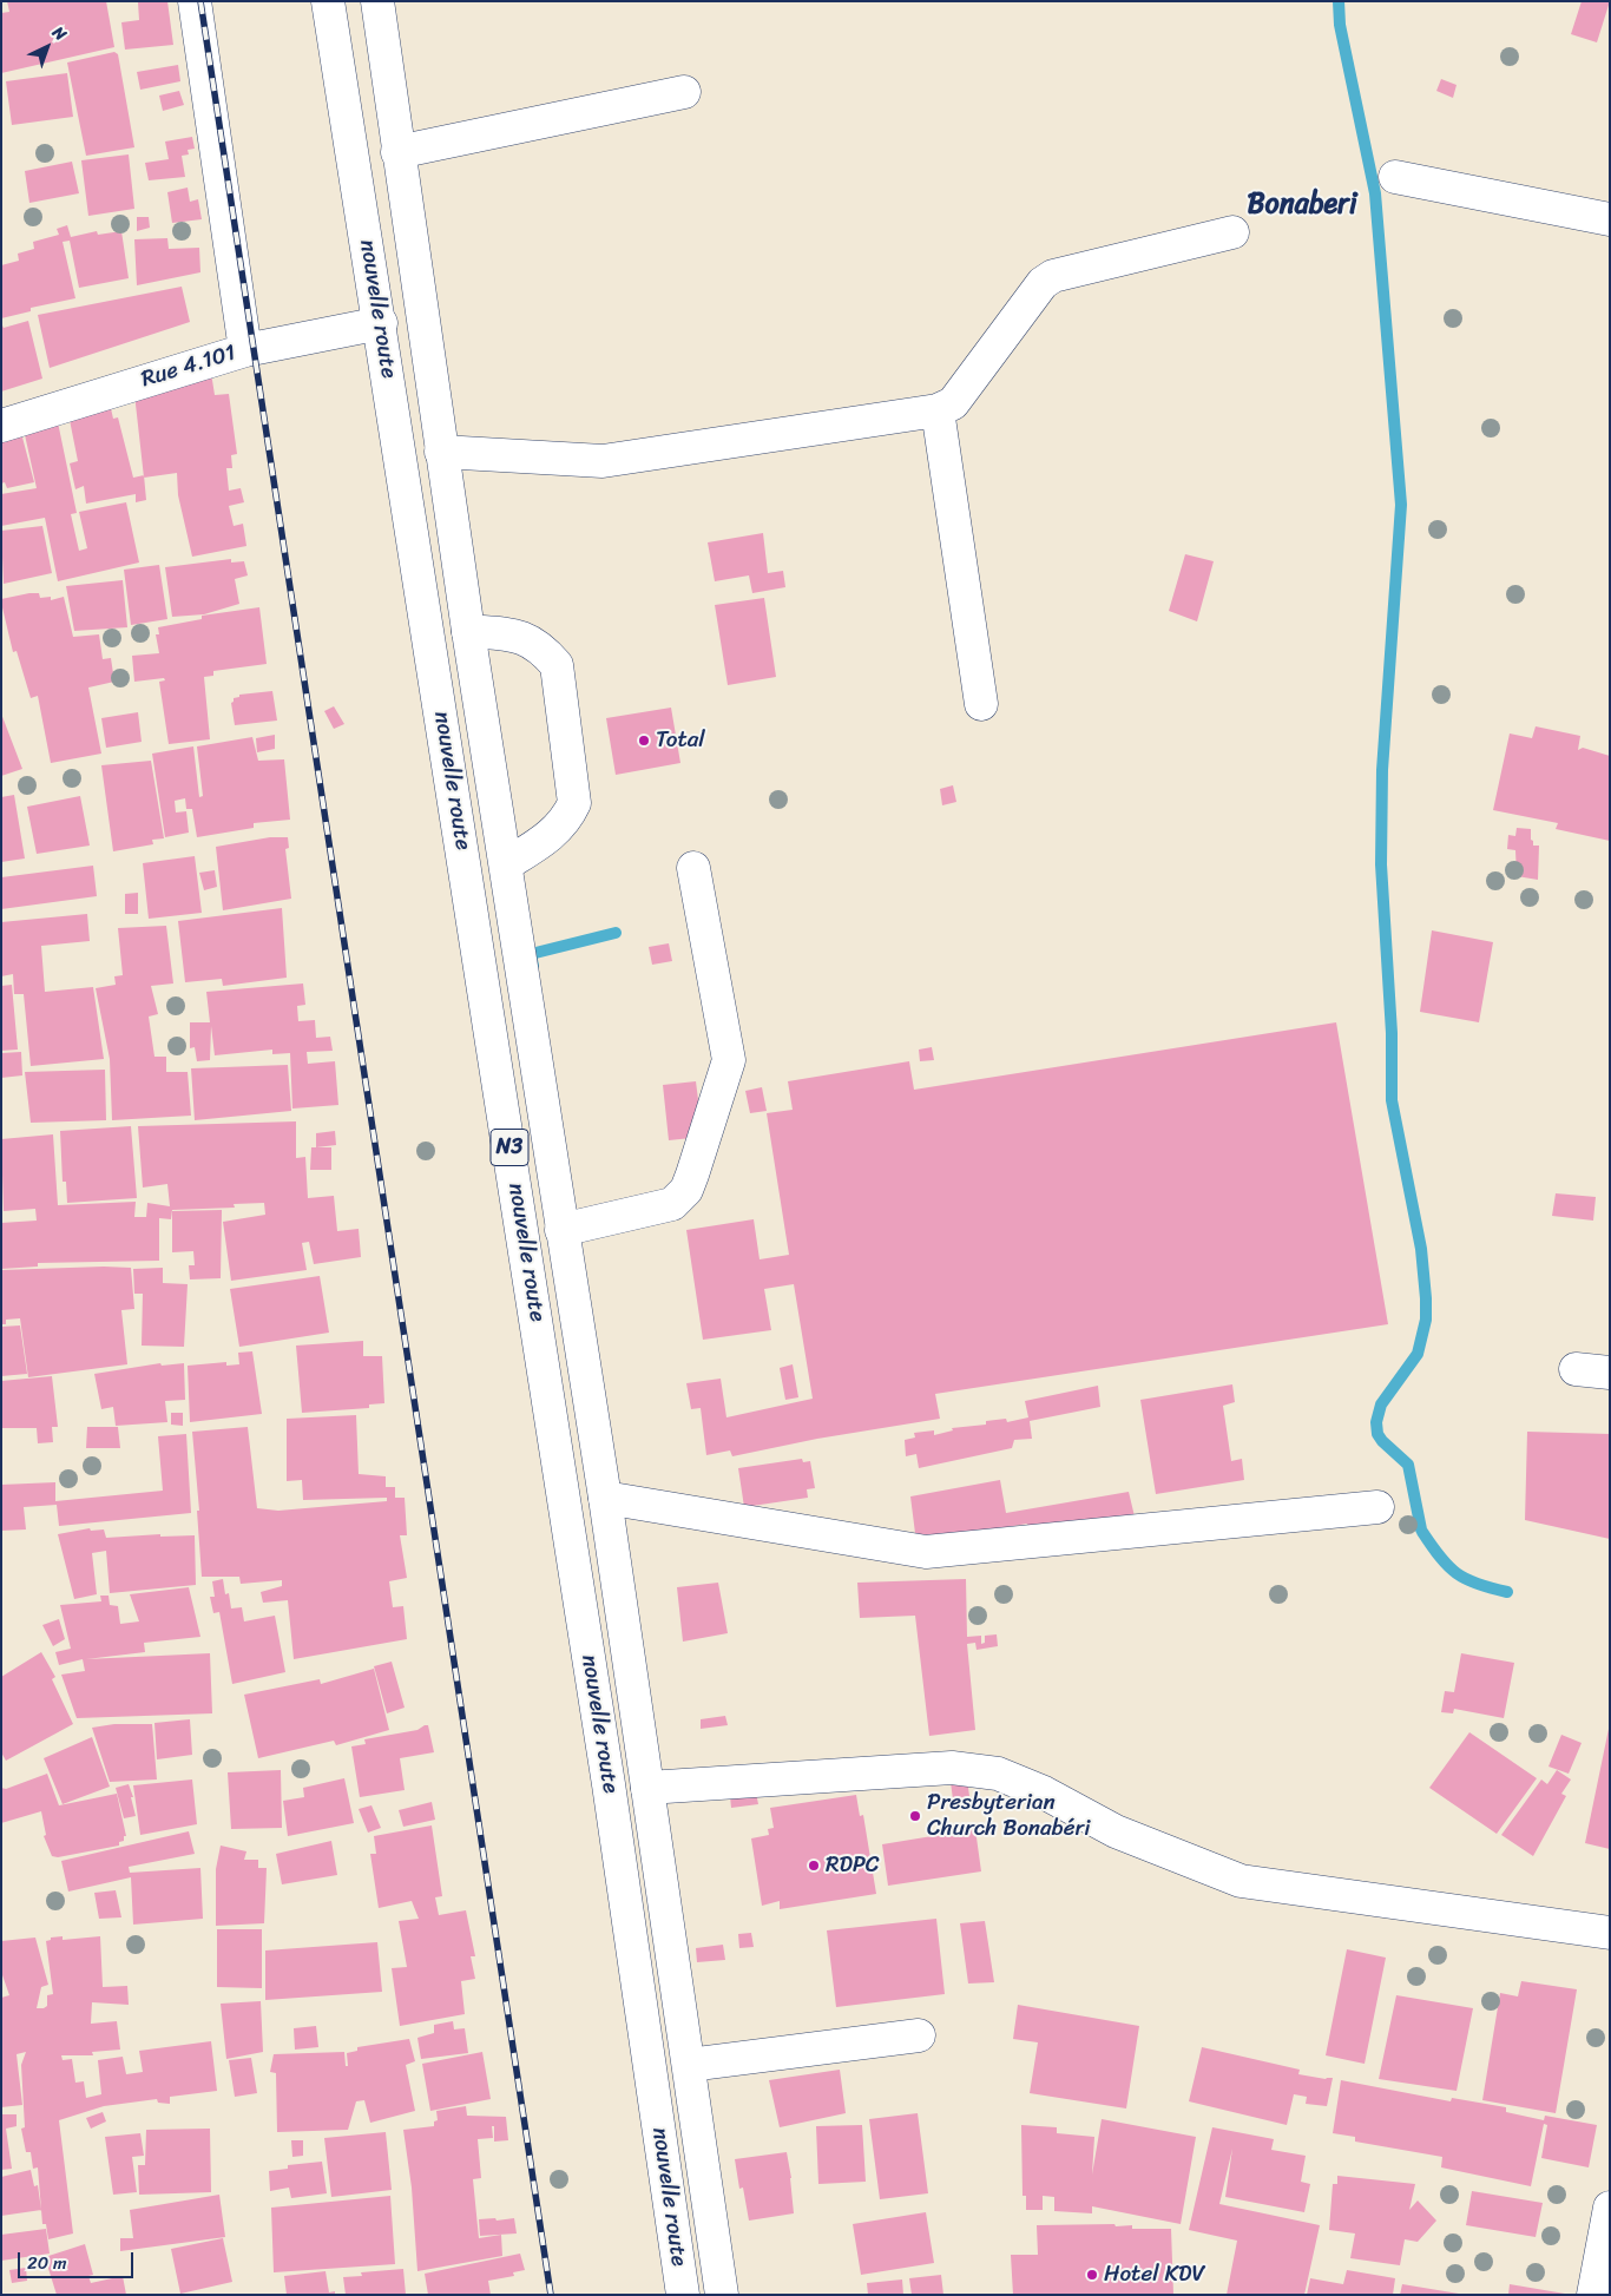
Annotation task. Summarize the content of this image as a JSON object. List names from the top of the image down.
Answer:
{
  "streets": {
    "main road": ["nouvelle route", "Rue 4.101", "N3"]
  },
  "crossings": [
    ["nouvelle route", "Rue 4.101"]
  ],
  "districts": ["Bonaberi"],
  "places": [
    "Total",
    "Presbyterian Church Bonabéri",
    "RDPC",
    "Hotel KDV"
  ],
  "scale_bar": "20 m",
  "north": "top right"
}
